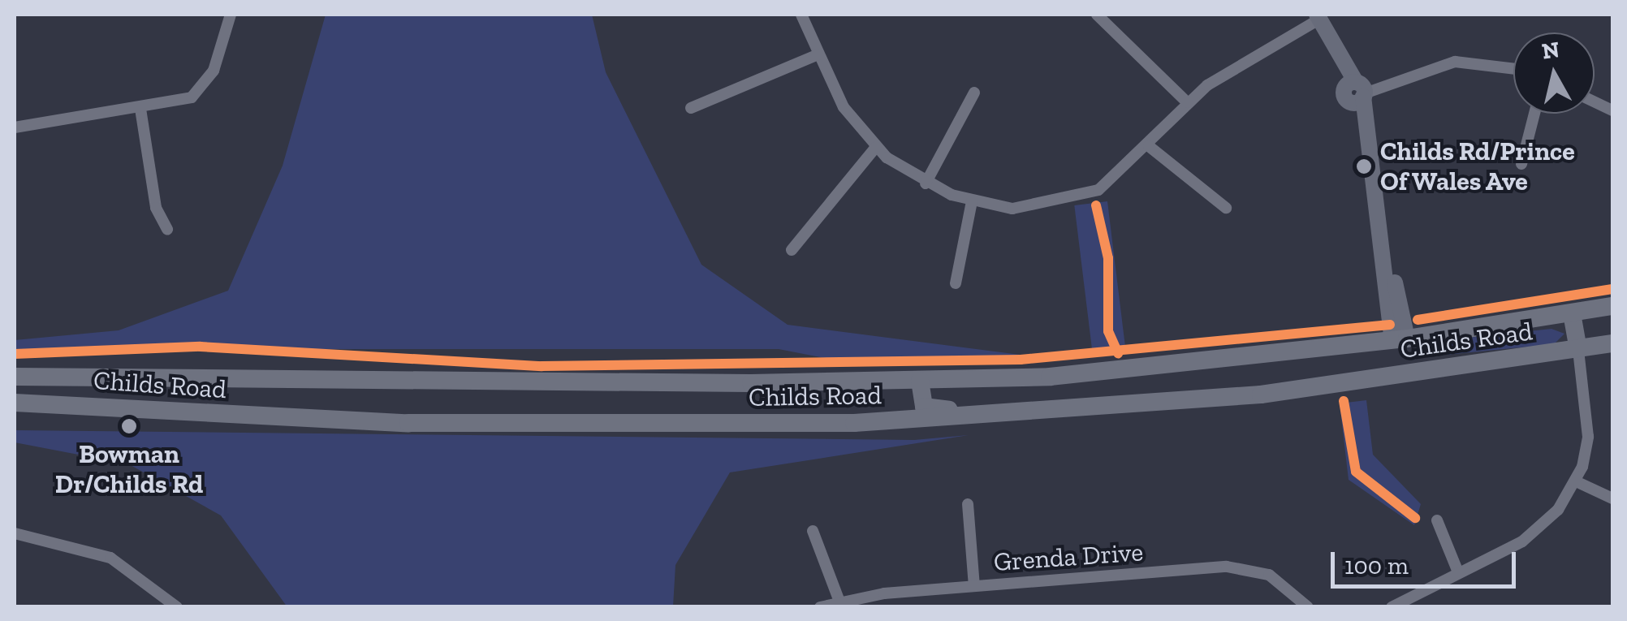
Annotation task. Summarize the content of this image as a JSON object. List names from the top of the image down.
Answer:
{
  "streets": {
    "main road": ["Childs Road"],
    "street": ["Grenda Drive"]
  },
  "places": ["Childs Rd/Prince Of Wales Ave", "Bowman Dr/Childs Rd"],
  "scale_bar": "100 m",
  "north": "top"
}
